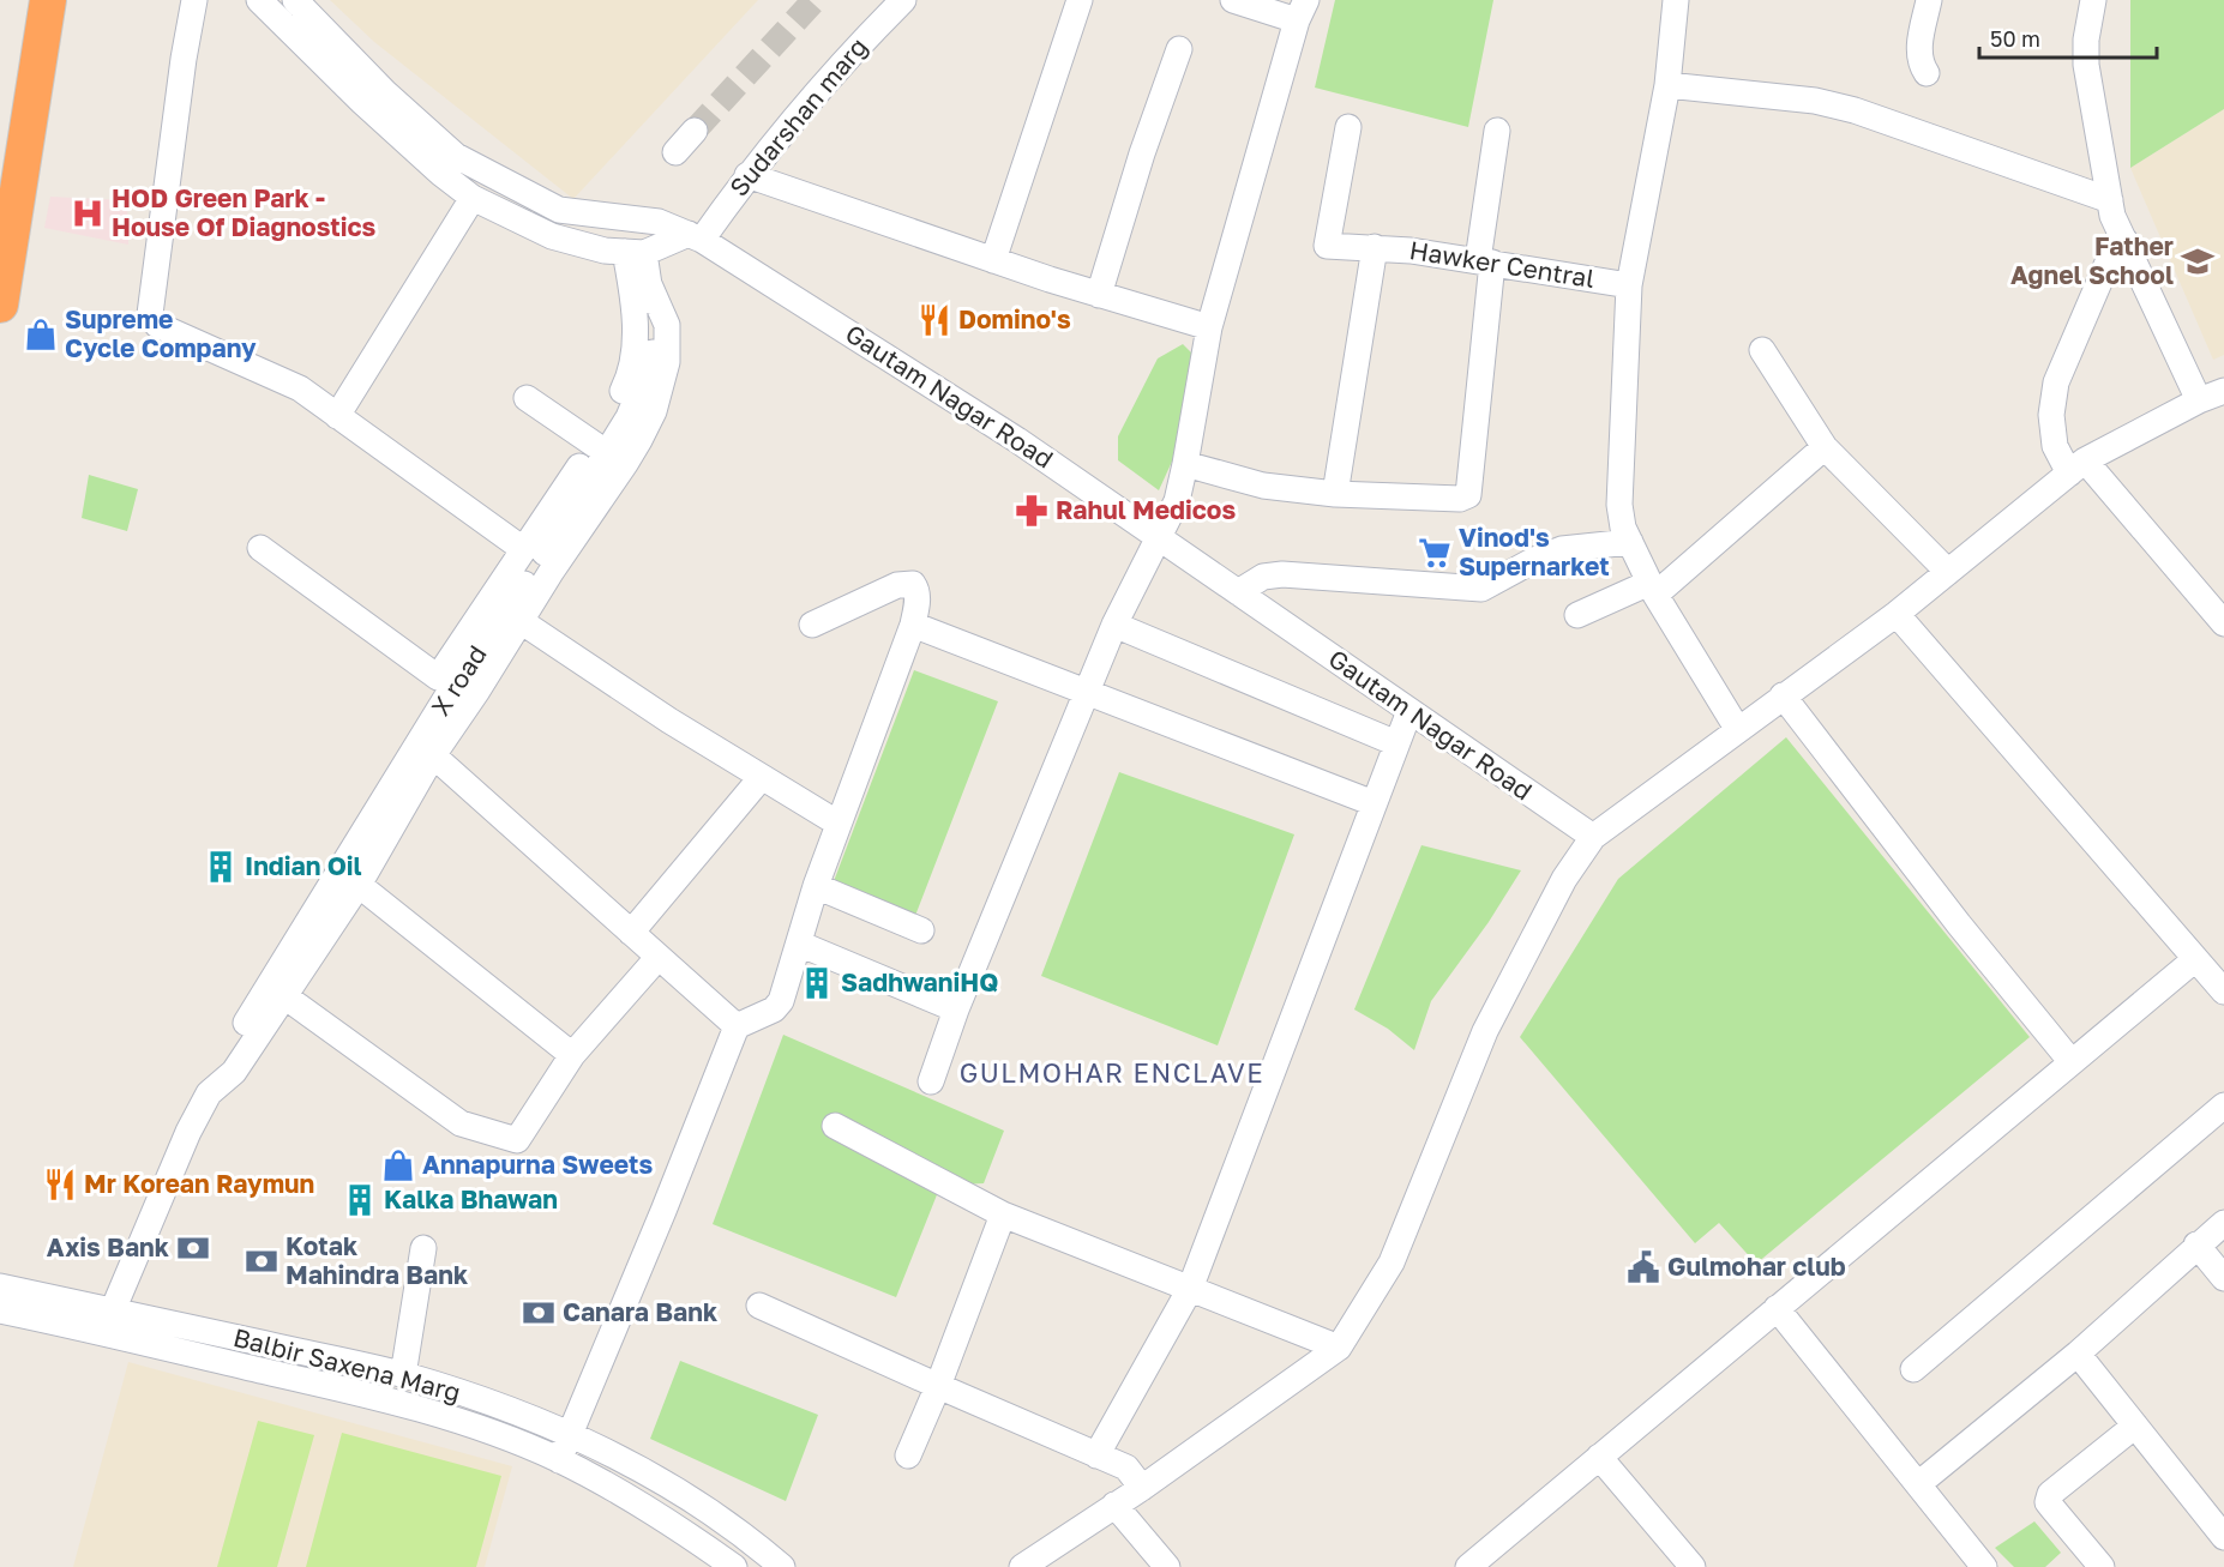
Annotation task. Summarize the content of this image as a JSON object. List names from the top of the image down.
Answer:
{
  "streets": {
    "street": [
      "Sudarshan marg",
      "Hawker Central",
      "Gautam Nagar Road",
      "X road",
      "Balbir Saxena Marg"
    ]
  },
  "crossings": [
    ["Sudarshan marg", "Gautam Nagar Road"],
    ["X road", "Balbir Saxena Marg"]
  ],
  "districts": ["GULMOHAR ENCLAVE"],
  "places": {
    "hospital": ["HOD Green Park - House Of Diagnostics"],
    "school or university": ["Father Agnel School"],
    "restaurant": ["Domino's", "Mr Korean Raymun"],
    "shop": ["Supreme Cycle Company", "Annapurna Sweets"],
    "pharmacy": ["Rahul Medicos"],
    "supermarket": ["Vinod's Supernarket"],
    "building": ["Indian Oil", "SadhwaniHQ", "Kalka Bhawan"],
    "bank": ["Axis Bank", "Kotak Mahindra Bank", "Canara Bank"],
    "public building": ["Gulmohar club"]
  },
  "scale_bar": "50 m"
}
